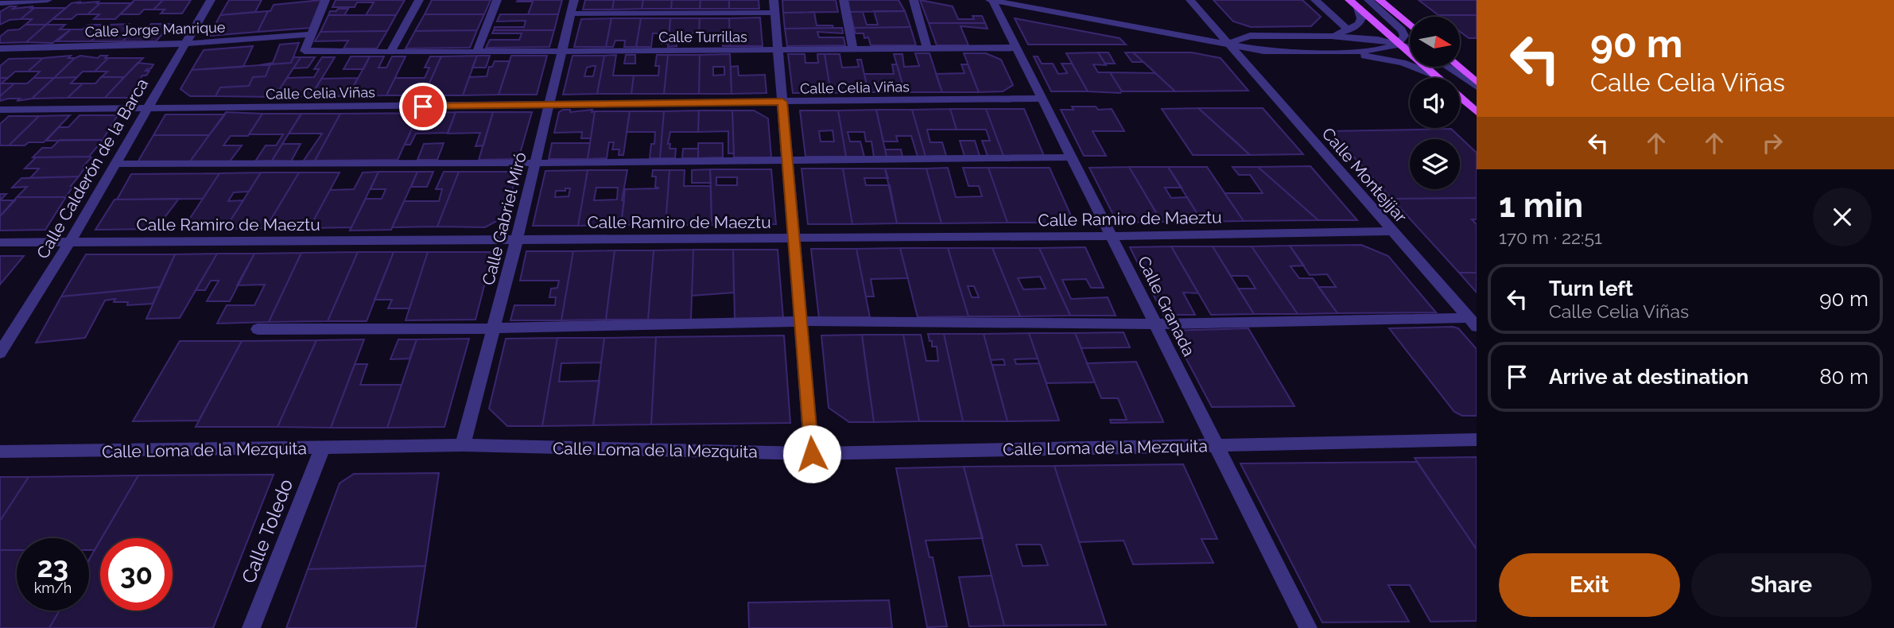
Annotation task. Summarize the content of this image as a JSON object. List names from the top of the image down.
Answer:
{
  "streets": {
    "street": [
      "Calle Jorge Manrique",
      "Calle Turrillas",
      "Calle Celia Viñas",
      "Calle Calderón de la Barca",
      "Calle Montejíjar",
      "Calle Gabriel Miró",
      "Calle Ramiro de Maeztu",
      "Calle Granada",
      "Calle Loma de la Mezquita",
      "Calle Toledo"
    ]
  },
  "crossings": [
    ["Calle Jorge Manrique", "Calle Turrillas"],
    ["Calle Jorge Manrique", "Calle Calderón de la Barca"],
    ["Calle Turrillas", "Calle Gabriel Miró"],
    ["Calle Turrillas", "Calle Granada"],
    ["Calle Celia Viñas", "Calle Calderón de la Barca"],
    ["Calle Celia Viñas", "Calle Gabriel Miró"],
    ["Calle Celia Viñas", "Calle Granada"],
    ["Calle Calderón de la Barca", "Calle Ramiro de Maeztu"],
    ["Calle Montejíjar", "Calle Ramiro de Maeztu"],
    ["Calle Gabriel Miró", "Calle Ramiro de Maeztu"],
    ["Calle Gabriel Miró", "Calle Loma de la Mezquita"],
    ["Calle Ramiro de Maeztu", "Calle Granada"],
    ["Calle Granada", "Calle Loma de la Mezquita"],
    ["Calle Loma de la Mezquita", "Calle Toledo"]
  ],
  "north": "right",
  "page": {
    "turn": ["90 m", "Calle Celia Viñas"],
    "heading": ["1 min", "170 m · 22:51"],
    "list": [
      {
        "name": "Turn left",
        "note": "Calle Celia Viñas",
        "value": "90 m"
      },
      {
        "name": "Arrive at destination",
        "value": "80 m"
      }
    ],
    "speed": "23 km/h",
    "limit": "30",
    "buttons": ["Exit", "Share"]
  }
}
